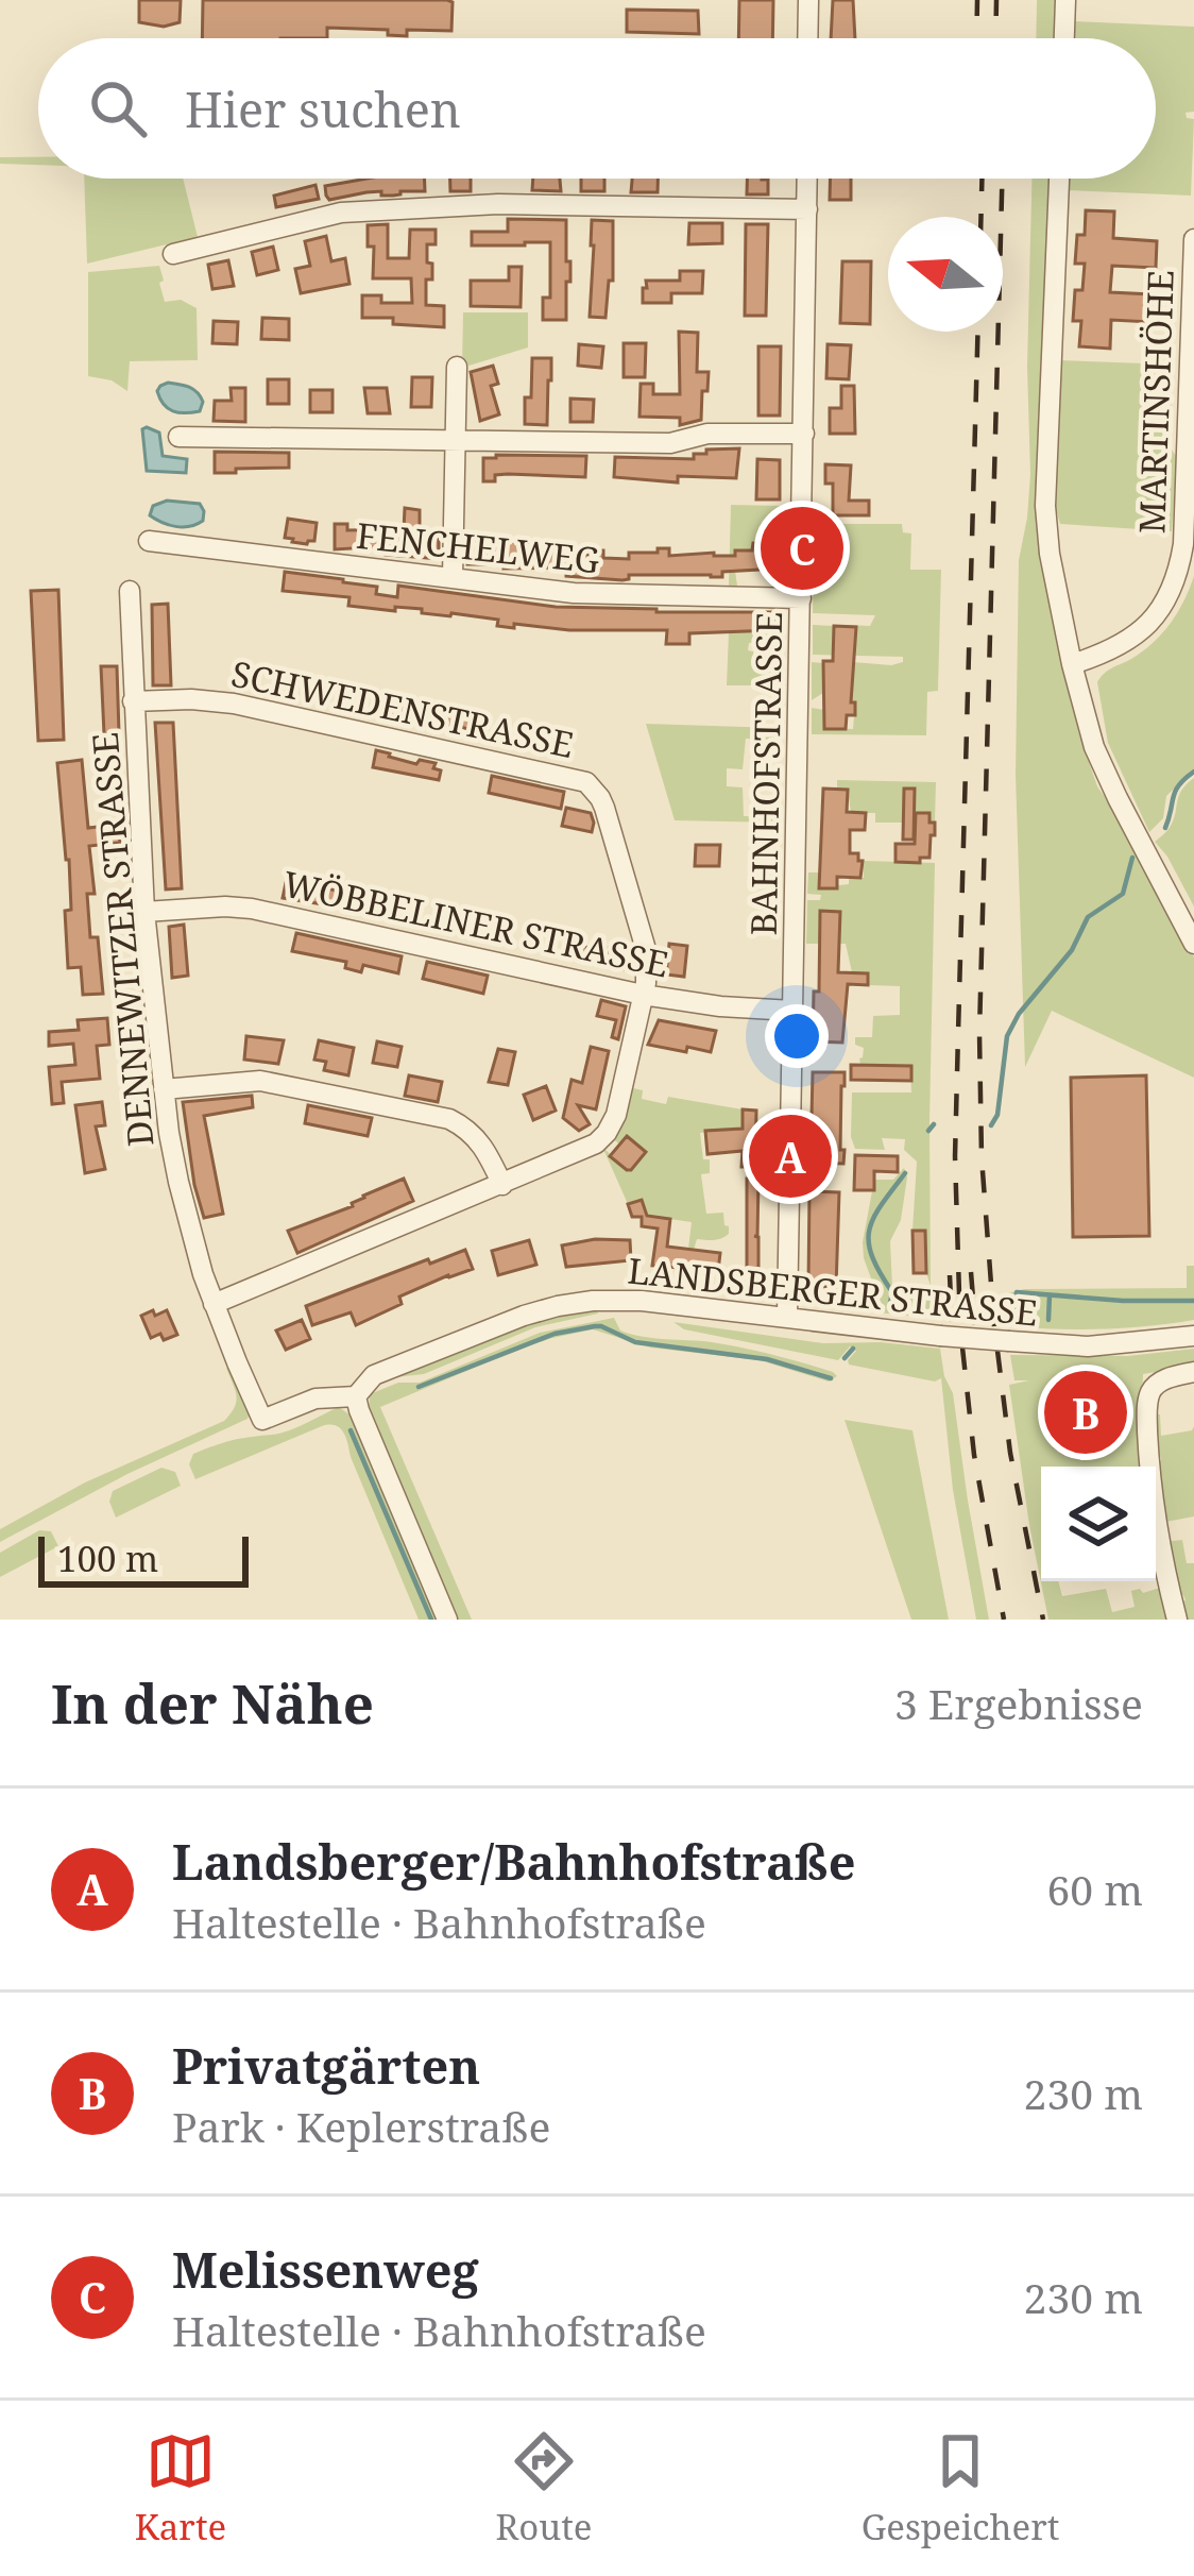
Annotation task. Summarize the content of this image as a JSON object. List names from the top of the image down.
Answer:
{
  "streets": {
    "street": [
      "MARTINSHÖHE",
      "FENCHELWEG",
      "SCHWEDENSTRASSE",
      "BAHNHOFSTRASSE",
      "WÖBBELINER STRASSE",
      "DENNEWITZER STRASSE",
      "LANDSBERGER STRASSE"
    ]
  },
  "crossings": [
    ["FENCHELWEG", "BAHNHOFSTRASSE"],
    ["SCHWEDENSTRASSE", "WÖBBELINER STRASSE"],
    ["SCHWEDENSTRASSE", "DENNEWITZER STRASSE"],
    ["BAHNHOFSTRASSE", "WÖBBELINER STRASSE"],
    ["BAHNHOFSTRASSE", "LANDSBERGER STRASSE"],
    ["WÖBBELINER STRASSE", "DENNEWITZER STRASSE"],
    ["DENNEWITZER STRASSE", "LANDSBERGER STRASSE"]
  ],
  "scale_bar": "100 m",
  "north": "left",
  "page": {
    "search": "Hier suchen",
    "pins": ["C", "A", "B"],
    "scale": "100 m",
    "heading": ["In der Nähe", "3 Ergebnisse"],
    "list": [
      {
        "mark": "A",
        "name": "Landsberger/Bahnhofstraße",
        "note": "Haltestelle · Bahnhofstraße",
        "value": "60 m"
      },
      {
        "mark": "B",
        "name": "Privatgärten",
        "note": "Park · Keplerstraße",
        "value": "230 m"
      },
      {
        "mark": "C",
        "name": "Melissenweg",
        "note": "Haltestelle · Bahnhofstraße",
        "value": "230 m"
      }
    ],
    "nav": ["Karte", "Route", "Gespeichert"]
  }
}
